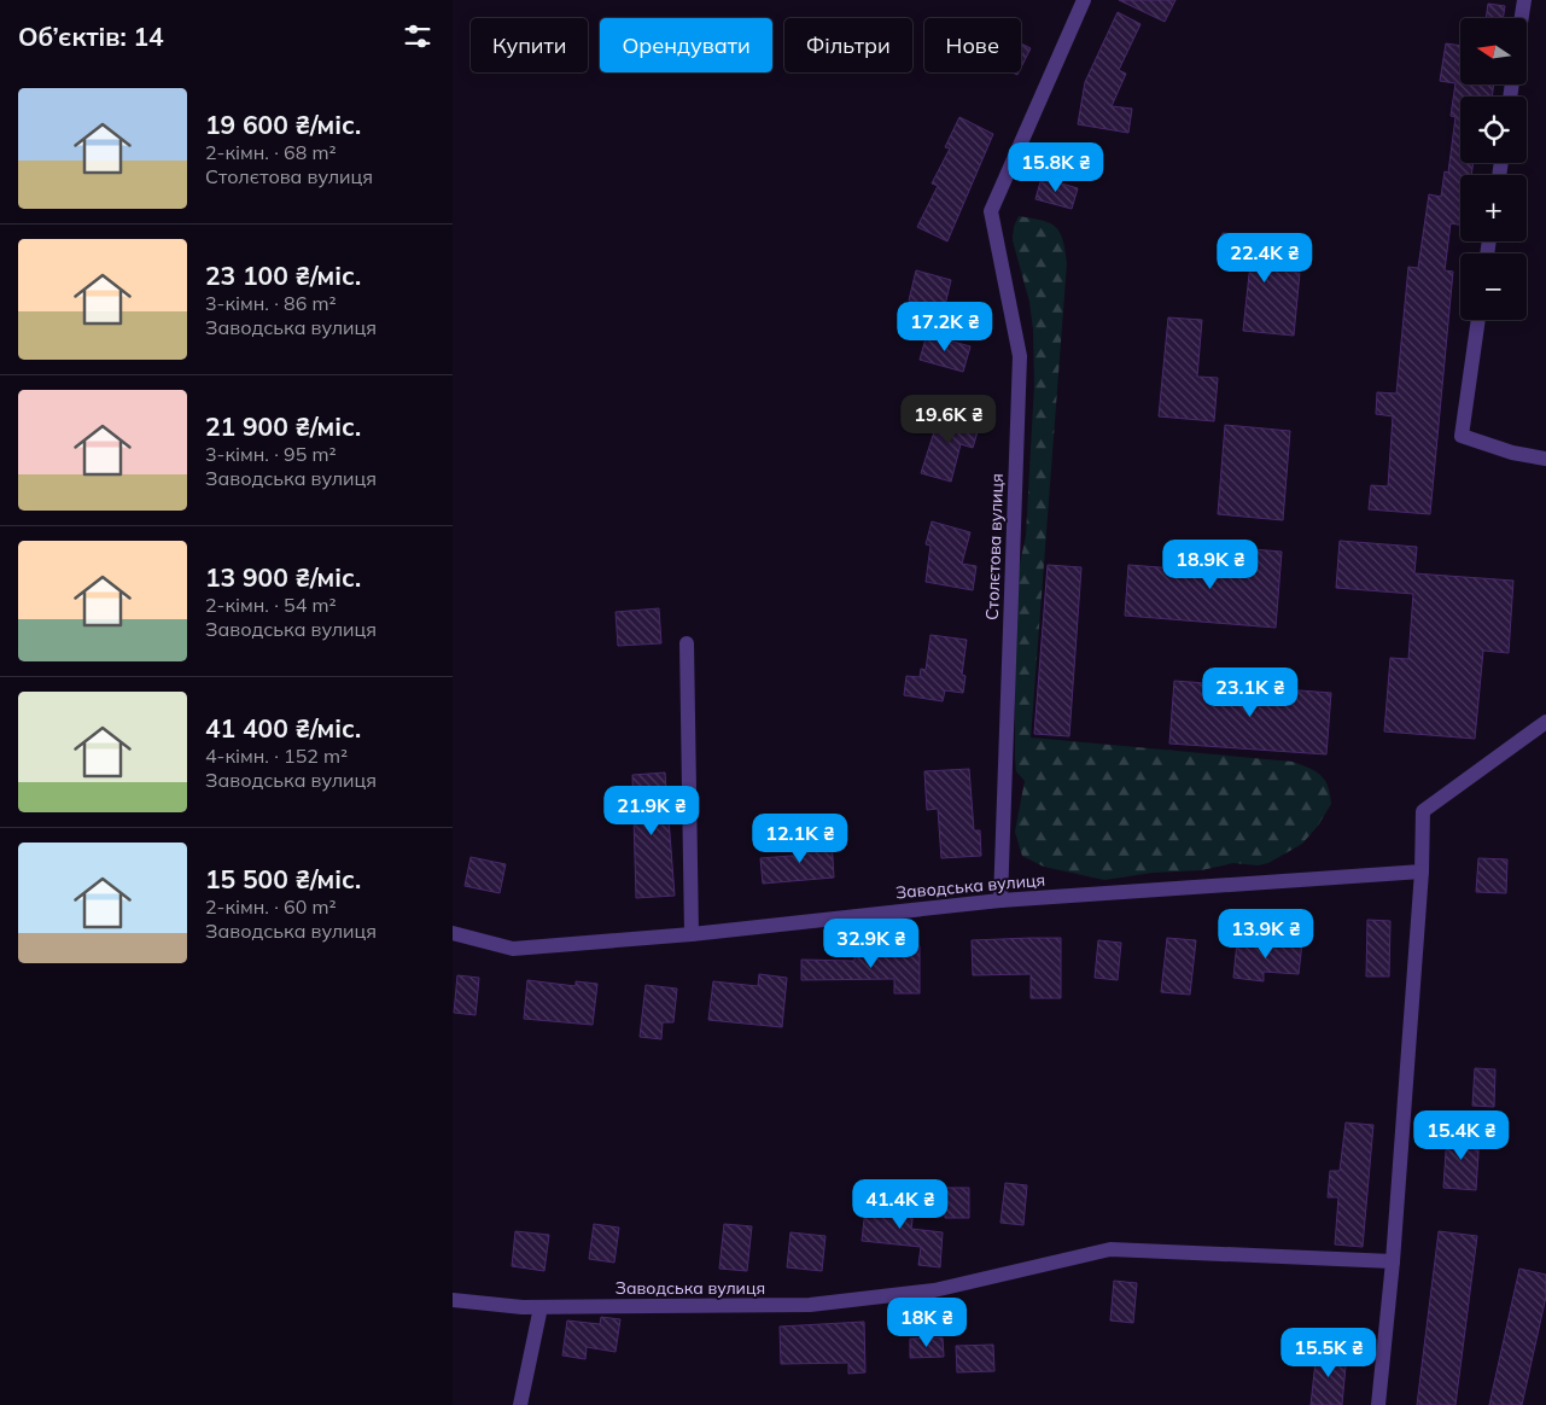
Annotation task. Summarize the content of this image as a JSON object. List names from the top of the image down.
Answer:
{
  "streets": {
    "street": ["Столєтова вулиця", "Заводська вулиця"]
  },
  "crossings": [
    ["Столєтова вулиця", "Заводська вулиця"]
  ],
  "north": "left",
  "page": {
    "heading": "Об’єктів: 14",
    "map_buttons": ["+", "−"],
    "chip": [
      "Купити",
      "Орендувати",
      "Фільтри",
      "Нове"
    ],
    "list": [
      {
        "name": "19 600 ₴/міс.",
        "note": "2-кімн. · 68 m² · Столєтова вулиця"
      },
      {
        "name": "23 100 ₴/міс.",
        "note": "3-кімн. · 86 m² · Заводська вулиця"
      },
      {
        "name": "21 900 ₴/міс.",
        "note": "3-кімн. · 95 m² · Заводська вулиця"
      },
      {
        "name": "13 900 ₴/міс.",
        "note": "2-кімн. · 54 m² · Заводська вулиця"
      },
      {
        "name": "41 400 ₴/міс.",
        "note": "4-кімн. · 152 m² · Заводська вулиця"
      },
      {
        "name": "15 500 ₴/міс.",
        "note": "2-кімн. · 60 m² · Заводська вулиця"
      }
    ],
    "price": [
      "15.8K ₴",
      "22.4K ₴",
      "17.2K ₴",
      "19.6K ₴",
      "18.9K ₴",
      "23.1K ₴",
      "21.9K ₴",
      "12.1K ₴",
      "13.9K ₴",
      "32.9K ₴",
      "15.4K ₴",
      "41.4K ₴",
      "18K ₴",
      "15.5K ₴"
    ]
  }
}
